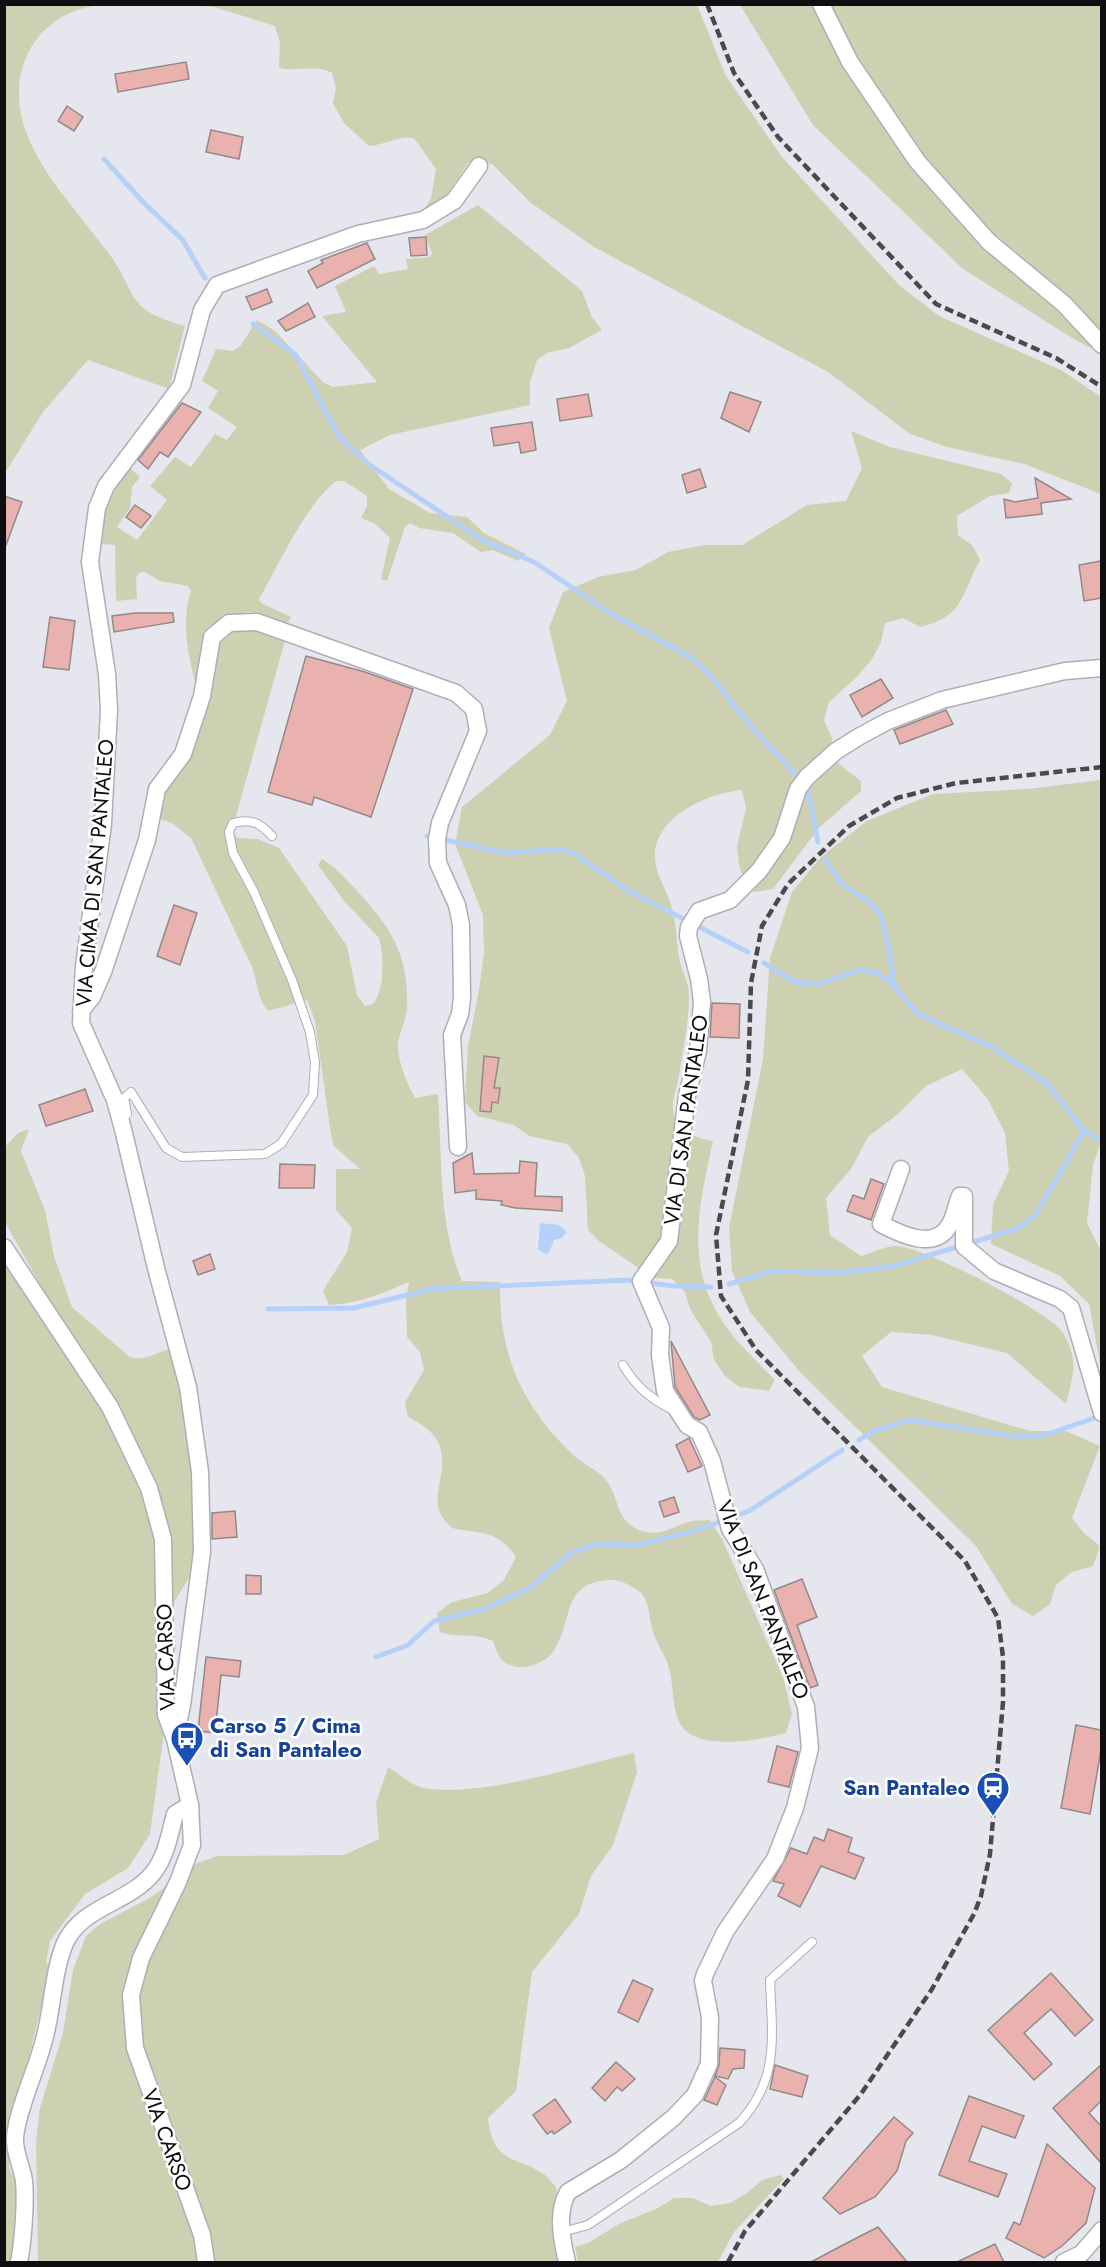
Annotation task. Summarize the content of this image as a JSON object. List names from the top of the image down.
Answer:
{
  "streets": {
    "street": ["VIA CIMA DI SAN PANTALEO", "VIA DI SAN PANTALEO", "VIA CARSO"]
  },
  "crossings": [
    ["VIA CIMA DI SAN PANTALEO", "VIA CARSO"]
  ],
  "places": {
    "bus stop": ["Carso 5 / Cima di San Pantaleo"],
    "station": ["San Pantaleo"]
  }
}
